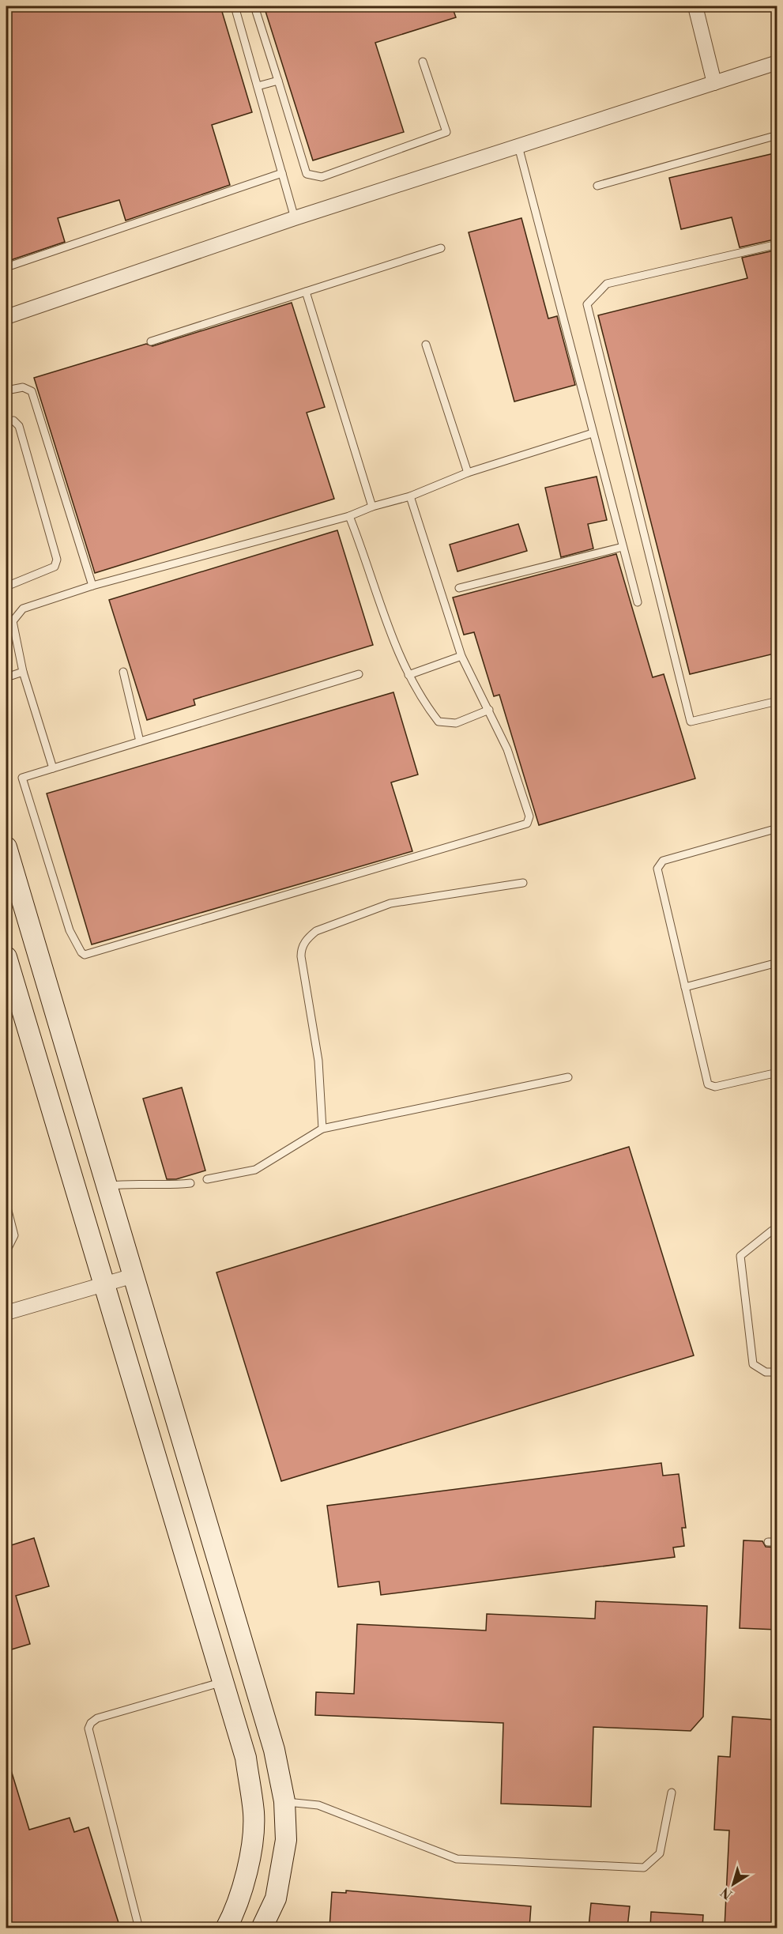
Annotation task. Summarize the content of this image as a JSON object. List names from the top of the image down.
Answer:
{
  "north": "bottom left"
}
